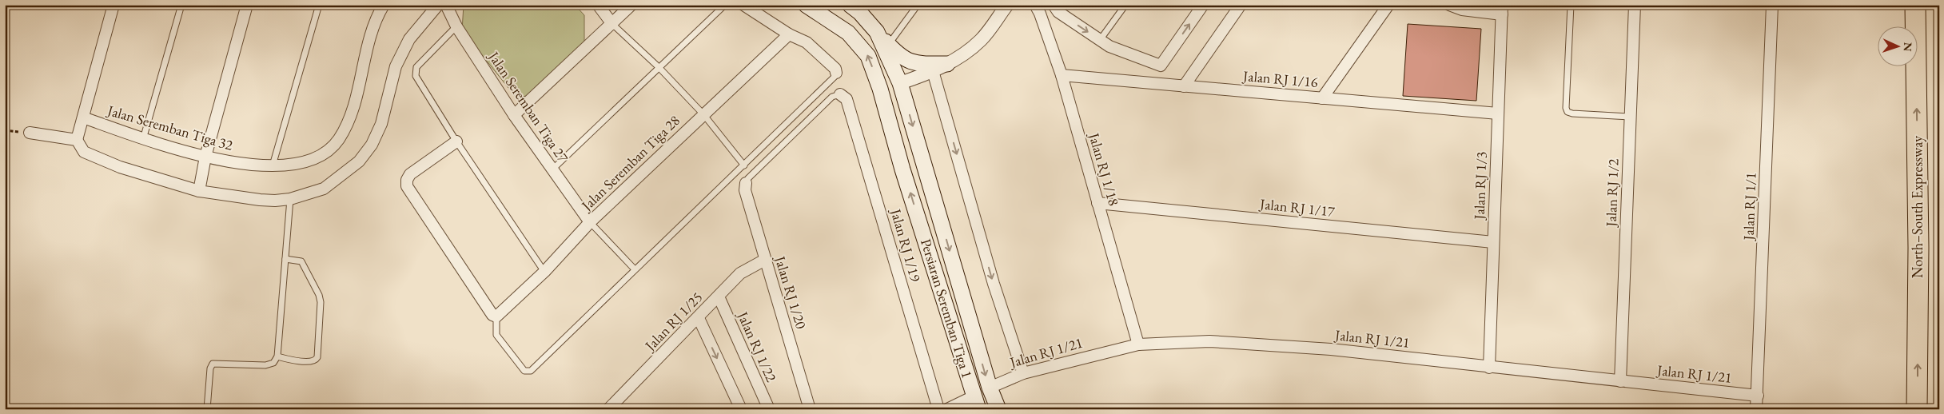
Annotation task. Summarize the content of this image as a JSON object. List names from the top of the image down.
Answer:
{
  "streets": {
    "highway": ["North–South Expressway"],
    "main road": ["Persiaran Seremban Tiga 1"],
    "street": [
      "Jalan RJ 1/16",
      "Jalan Seremban Tiga 27",
      "Jalan Seremban Tiga 32",
      "Jalan Seremban Tiga 28",
      "Jalan RJ 1/18",
      "Jalan RJ 1/3",
      "Jalan RJ 1/2",
      "Jalan RJ 1/1",
      "Jalan RJ 1/17",
      "Jalan RJ 1/19",
      "Jalan RJ 1/20",
      "Jalan RJ 1/25",
      "Jalan RJ 1/21",
      "Jalan RJ 1/22"
    ]
  },
  "crossings": [
    ["Jalan RJ 1/16", "Jalan RJ 1/18"],
    ["Jalan RJ 1/16", "Jalan RJ 1/3"],
    ["Jalan Seremban Tiga 27", "Jalan Seremban Tiga 28"],
    ["Jalan RJ 1/18", "Jalan RJ 1/17"],
    ["Jalan RJ 1/18", "Jalan RJ 1/21"],
    ["Jalan RJ 1/3", "Jalan RJ 1/17"],
    ["Jalan RJ 1/3", "Jalan RJ 1/21"],
    ["Jalan RJ 1/2", "Jalan RJ 1/21"],
    ["Jalan RJ 1/1", "Jalan RJ 1/21"],
    ["Jalan RJ 1/20", "Jalan RJ 1/25"],
    ["Persiaran Seremban Tiga 1", "Jalan RJ 1/21"],
    ["Jalan RJ 1/25", "Jalan RJ 1/22"]
  ],
  "one_way": ["North–South Expressway"],
  "north": "right"
}
